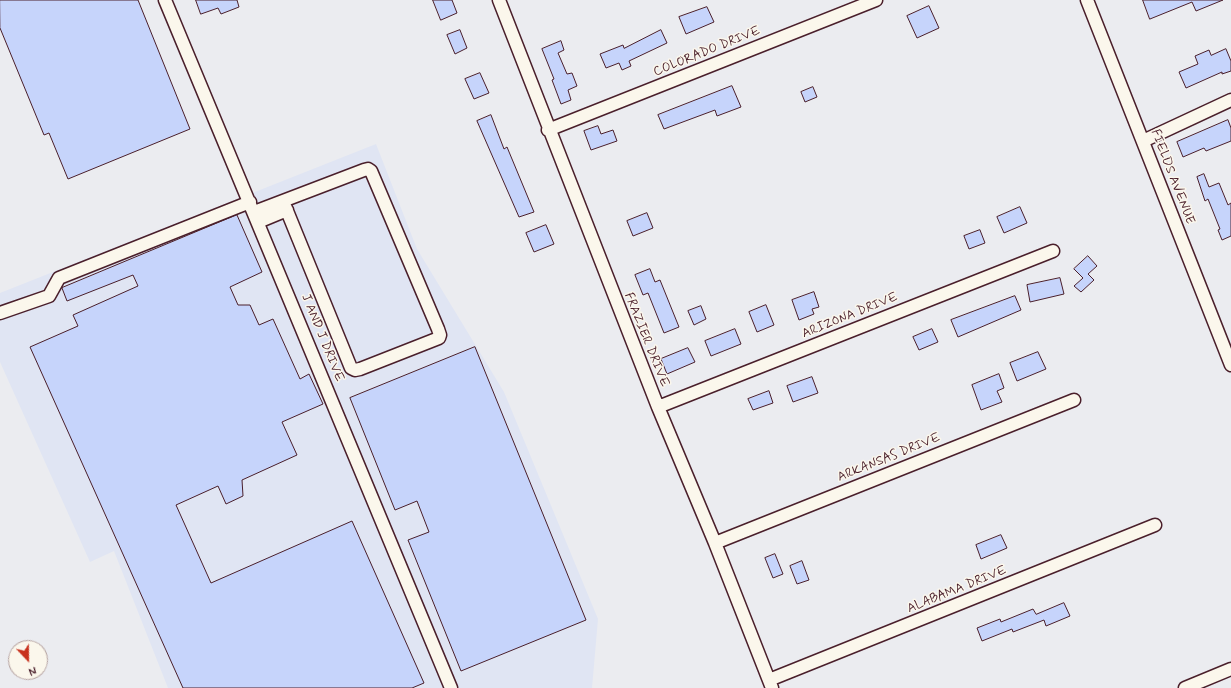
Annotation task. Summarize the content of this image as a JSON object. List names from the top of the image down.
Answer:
{
  "streets": {
    "street": [
      "COLORADO DRIVE",
      "FIELDS AVENUE",
      "ARIZONA DRIVE",
      "J AND J DRIVE",
      "FRAZIER DRIVE",
      "ARKANSAS DRIVE",
      "ALABAMA DRIVE"
    ]
  },
  "crossings": [
    ["COLORADO DRIVE", "FRAZIER DRIVE"],
    ["ARIZONA DRIVE", "FRAZIER DRIVE"],
    ["FRAZIER DRIVE", "ARKANSAS DRIVE"],
    ["FRAZIER DRIVE", "ALABAMA DRIVE"]
  ],
  "north": "bottom"
}
